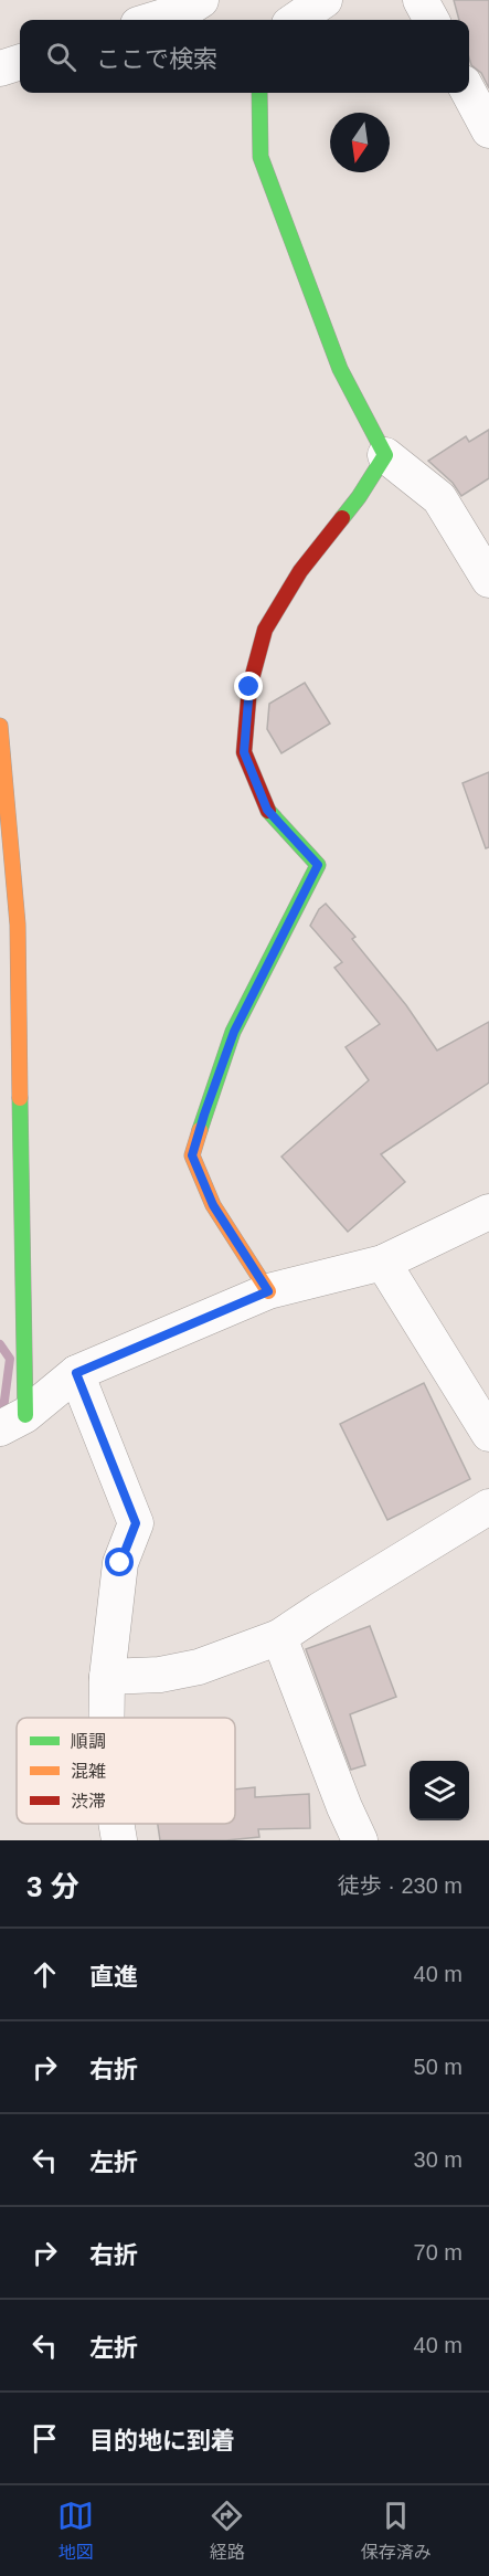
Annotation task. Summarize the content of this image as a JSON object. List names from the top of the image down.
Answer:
{
  "legend": ["順調", "混雑", "渋滞"],
  "north": "bottom",
  "page": {
    "search": "ここで検索",
    "heading": ["3 分", "徒歩 · 230 m"],
    "list": [
      ["直進", "40 m"],
      ["右折", "50 m"],
      ["左折", "30 m"],
      ["右折", "70 m"],
      ["左折", "40 m"],
      "目的地に到着"
    ],
    "nav": ["地図", "経路", "保存済み"]
  }
}
